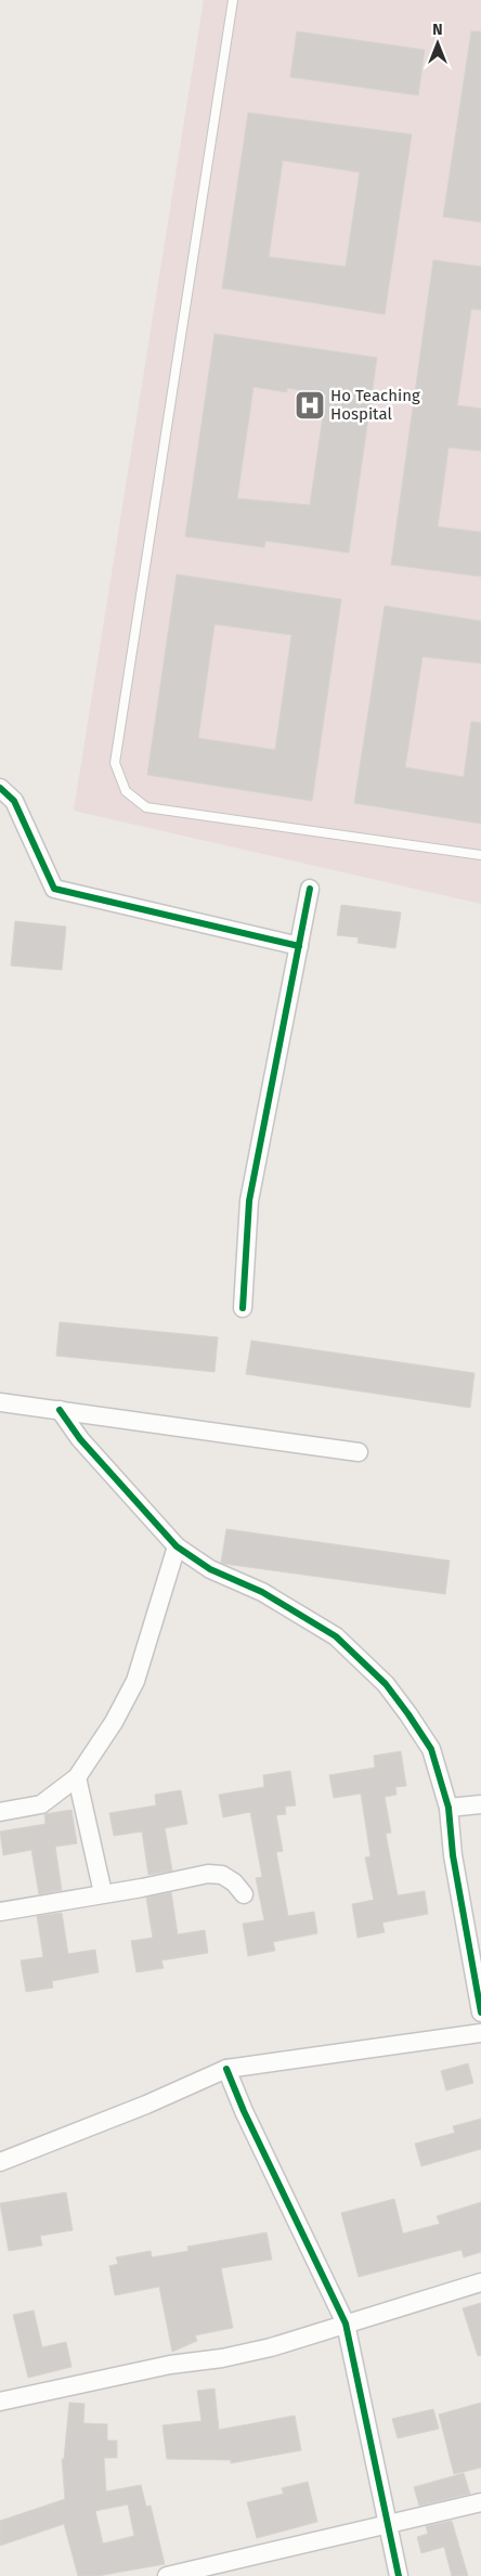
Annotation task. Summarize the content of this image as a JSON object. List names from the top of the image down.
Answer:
{
  "places": {
    "hospital": ["Ho Teaching Hospital"]
  },
  "north": "top"
}
